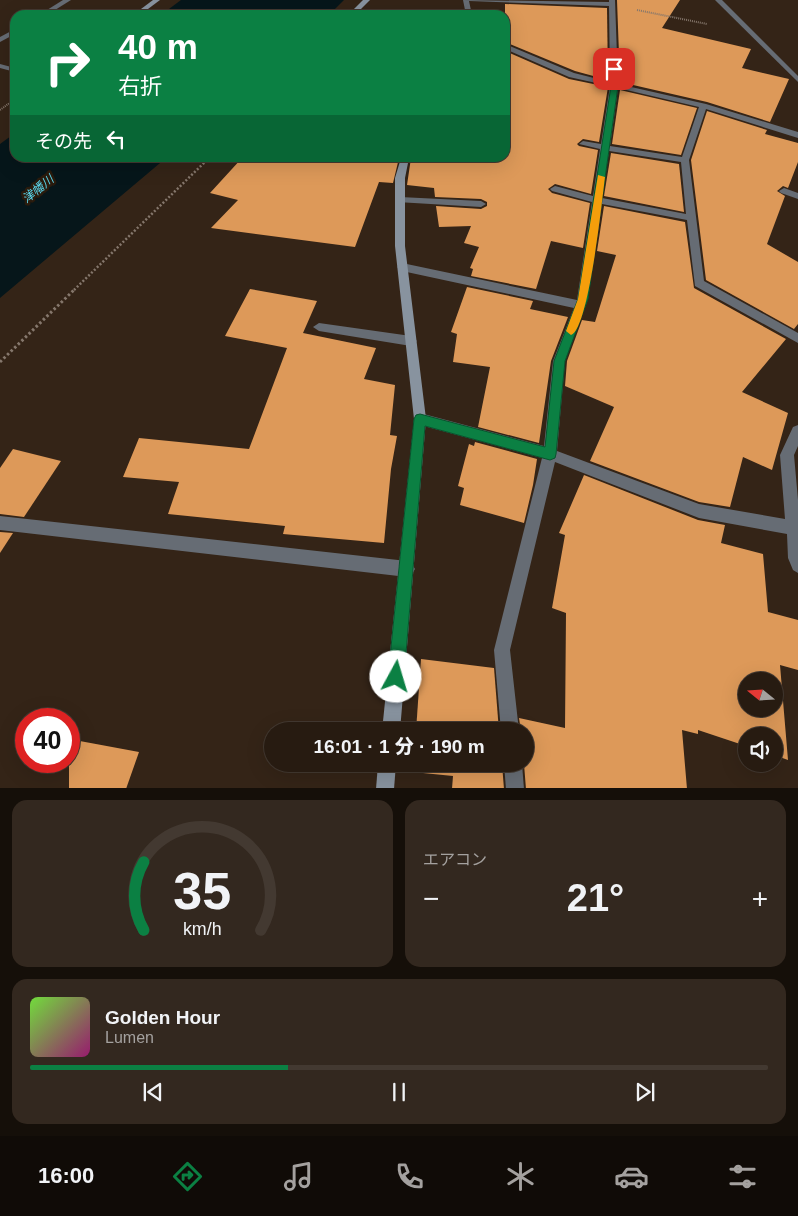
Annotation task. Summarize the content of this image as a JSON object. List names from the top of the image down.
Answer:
{
  "water": ["津幡川"],
  "north": "left",
  "page": {
    "turn": ["40 m", "右折"],
    "then": "その先",
    "limit": "40",
    "trip": "16:01 · 1 分 · 190 m",
    "tile": "エアコン",
    "heat": ["−", "21°", "+"],
    "song": ["Golden Hour", "Lumen"],
    "tabs": "16:00",
    "gauge": ["35", "km/h"]
  }
}
